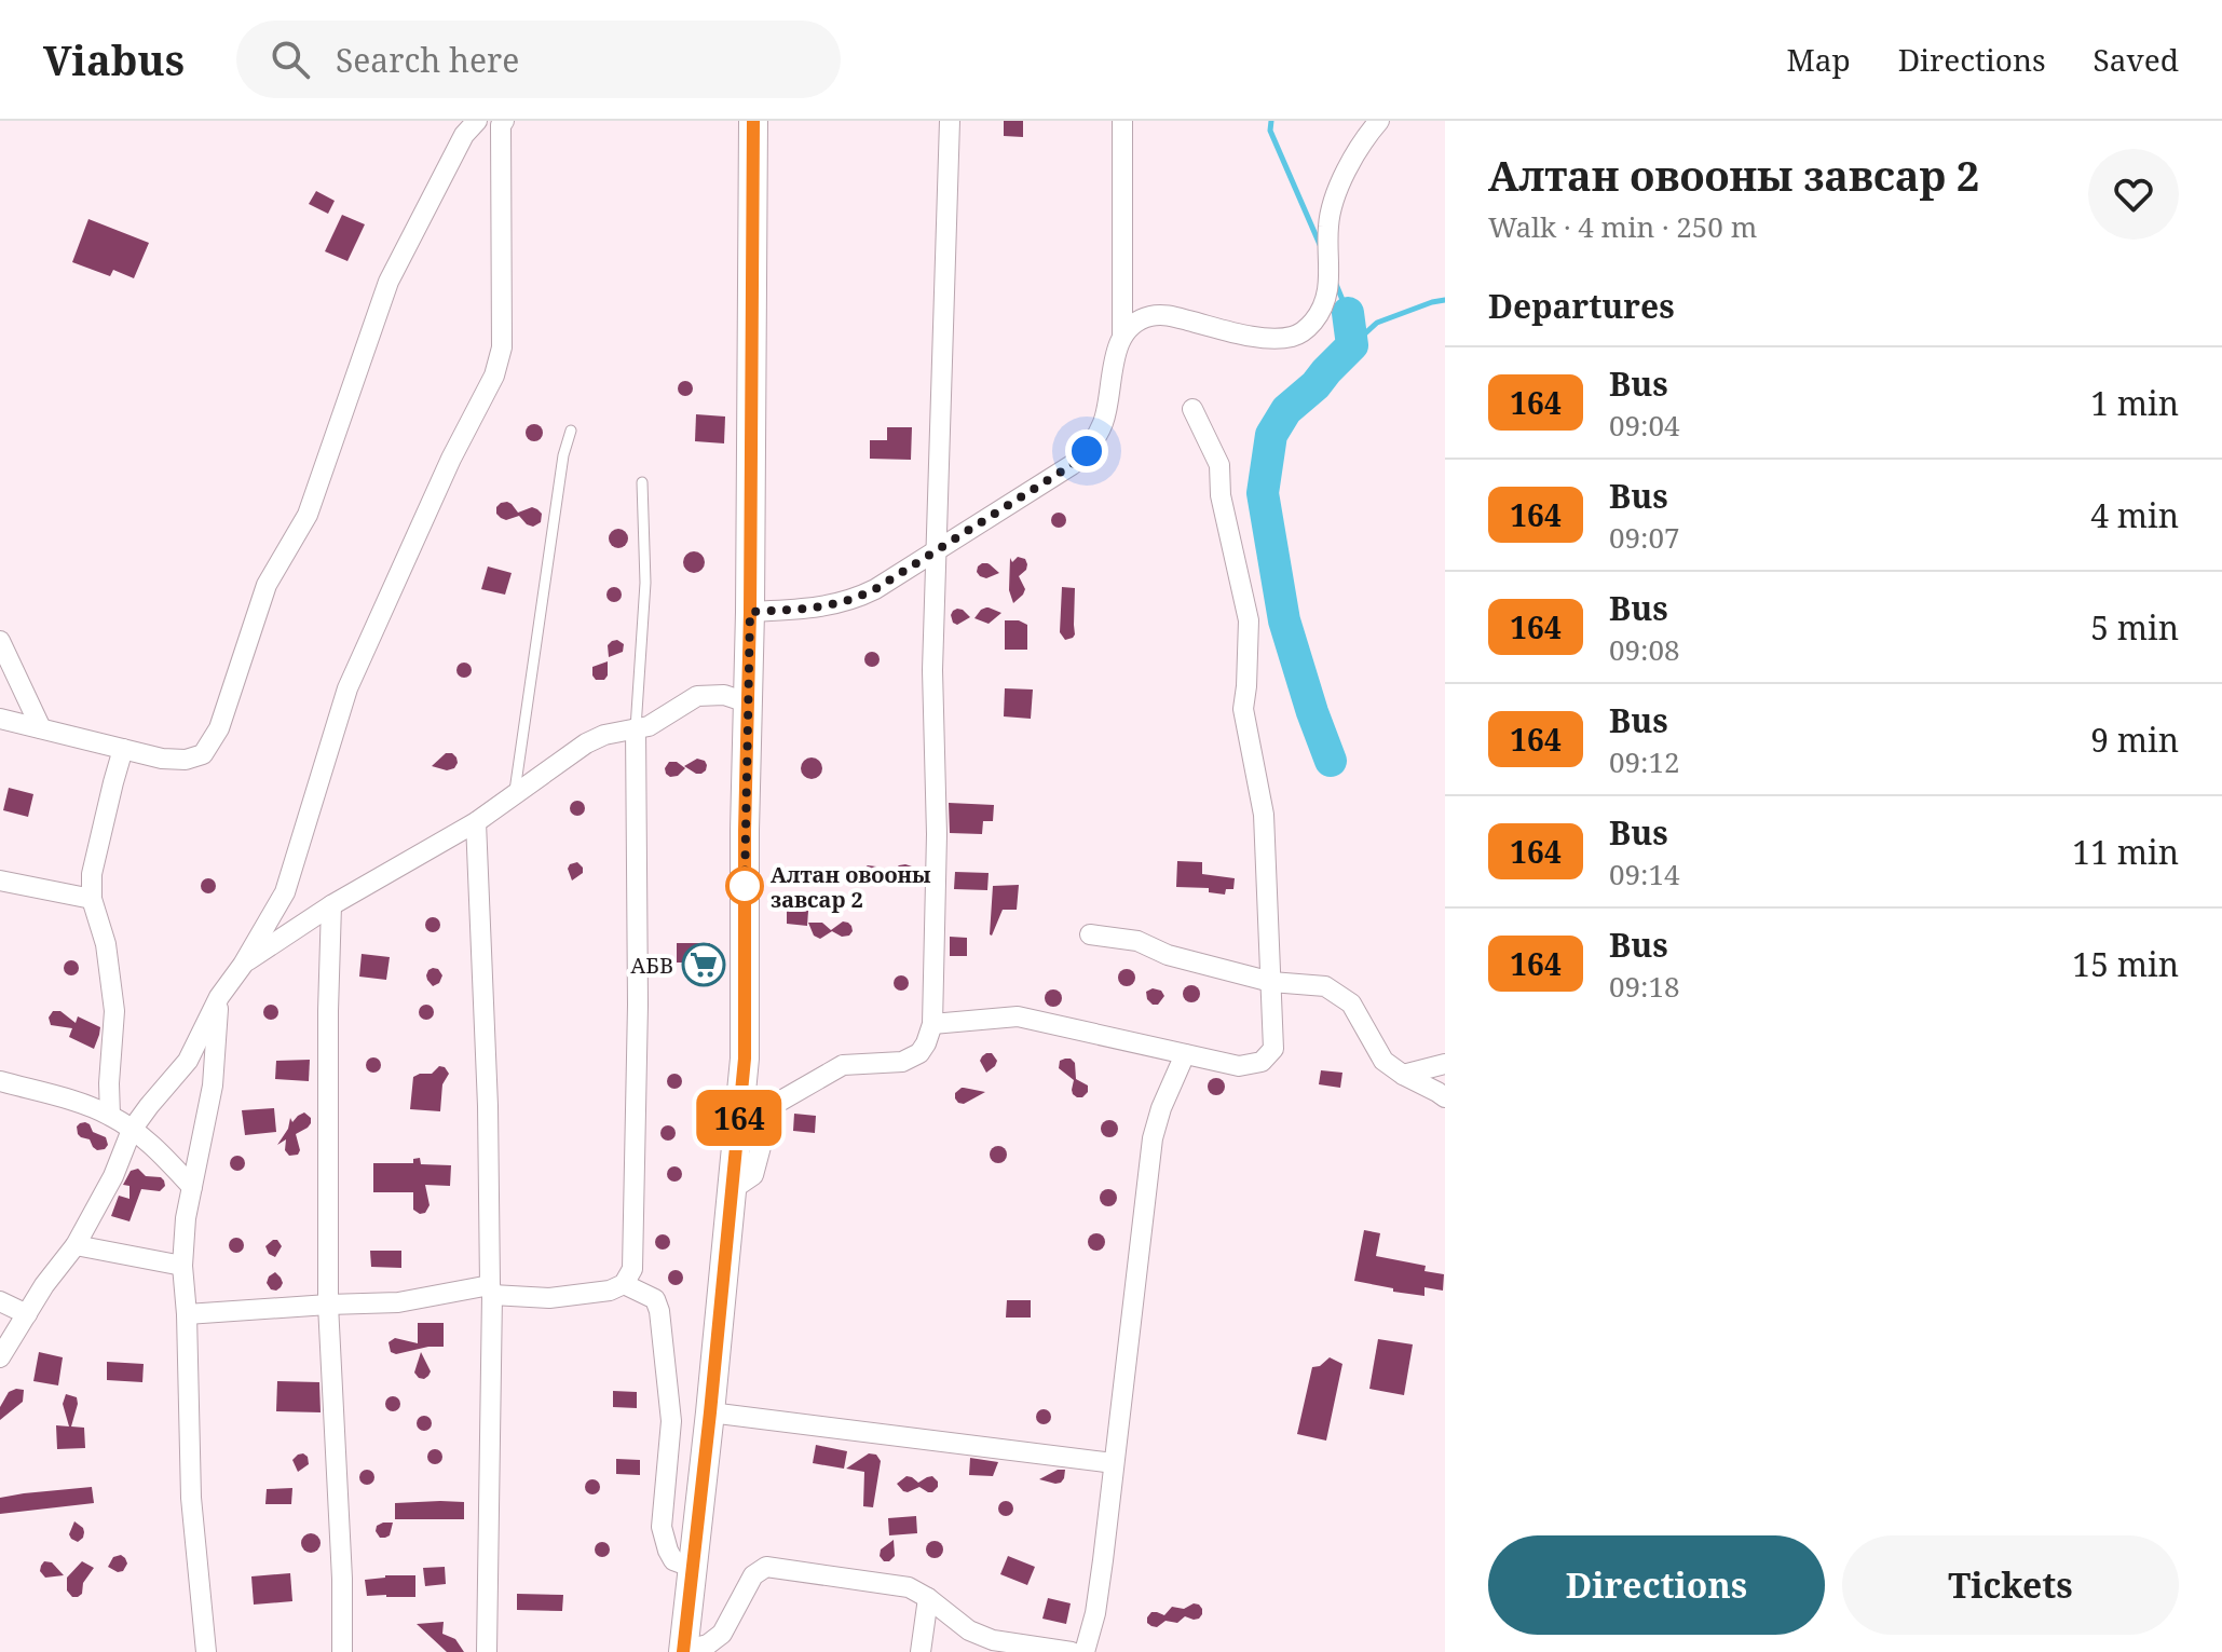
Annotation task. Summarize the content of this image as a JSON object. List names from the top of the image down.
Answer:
{
  "places": {
    "other": ["Алтан овооны завсар 2"],
    "supermarket": ["АБВ"]
  },
  "lines": ["bus line 164"],
  "page": {
    "header": "Viabus",
    "search": "Search here",
    "nav": ["Map", "Directions", "Saved"],
    "on_map": "164",
    "heading": [
      ["Алтан овооны завсар 2", "Walk · 4 min · 250 m"],
      "Departures"
    ],
    "list": [
      {
        "mark": "164",
        "name": "Bus",
        "note": "09:04",
        "value": "1 min"
      },
      {
        "mark": "164",
        "name": "Bus",
        "note": "09:07",
        "value": "4 min"
      },
      {
        "mark": "164",
        "name": "Bus",
        "note": "09:08",
        "value": "5 min"
      },
      {
        "mark": "164",
        "name": "Bus",
        "note": "09:12",
        "value": "9 min"
      },
      {
        "mark": "164",
        "name": "Bus",
        "note": "09:14",
        "value": "11 min"
      },
      {
        "mark": "164",
        "name": "Bus",
        "note": "09:18",
        "value": "15 min"
      }
    ],
    "buttons": ["Directions", "Tickets"]
  }
}
